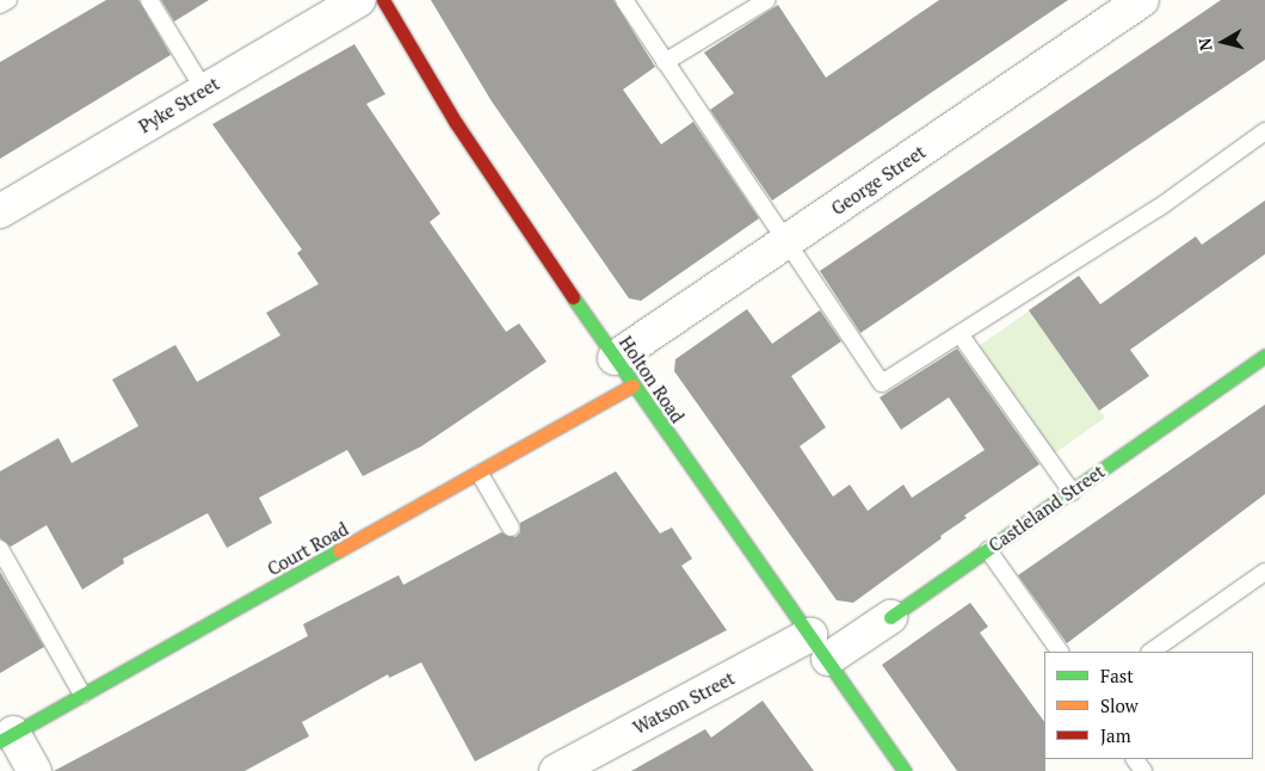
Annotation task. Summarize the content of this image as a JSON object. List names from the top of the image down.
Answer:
{
  "streets": {
    "street": [
      "Pyke Street",
      "George Street",
      "Holton Road",
      "Castleland Street",
      "Court Road",
      "Watson Street"
    ]
  },
  "crossings": [
    ["George Street", "Holton Road"],
    ["Holton Road", "Castleland Street"],
    ["Holton Road", "Court Road"],
    ["Holton Road", "Watson Street"],
    ["Castleland Street", "Watson Street"]
  ],
  "legend": ["Fast", "Slow", "Jam"],
  "north": "left"
}
